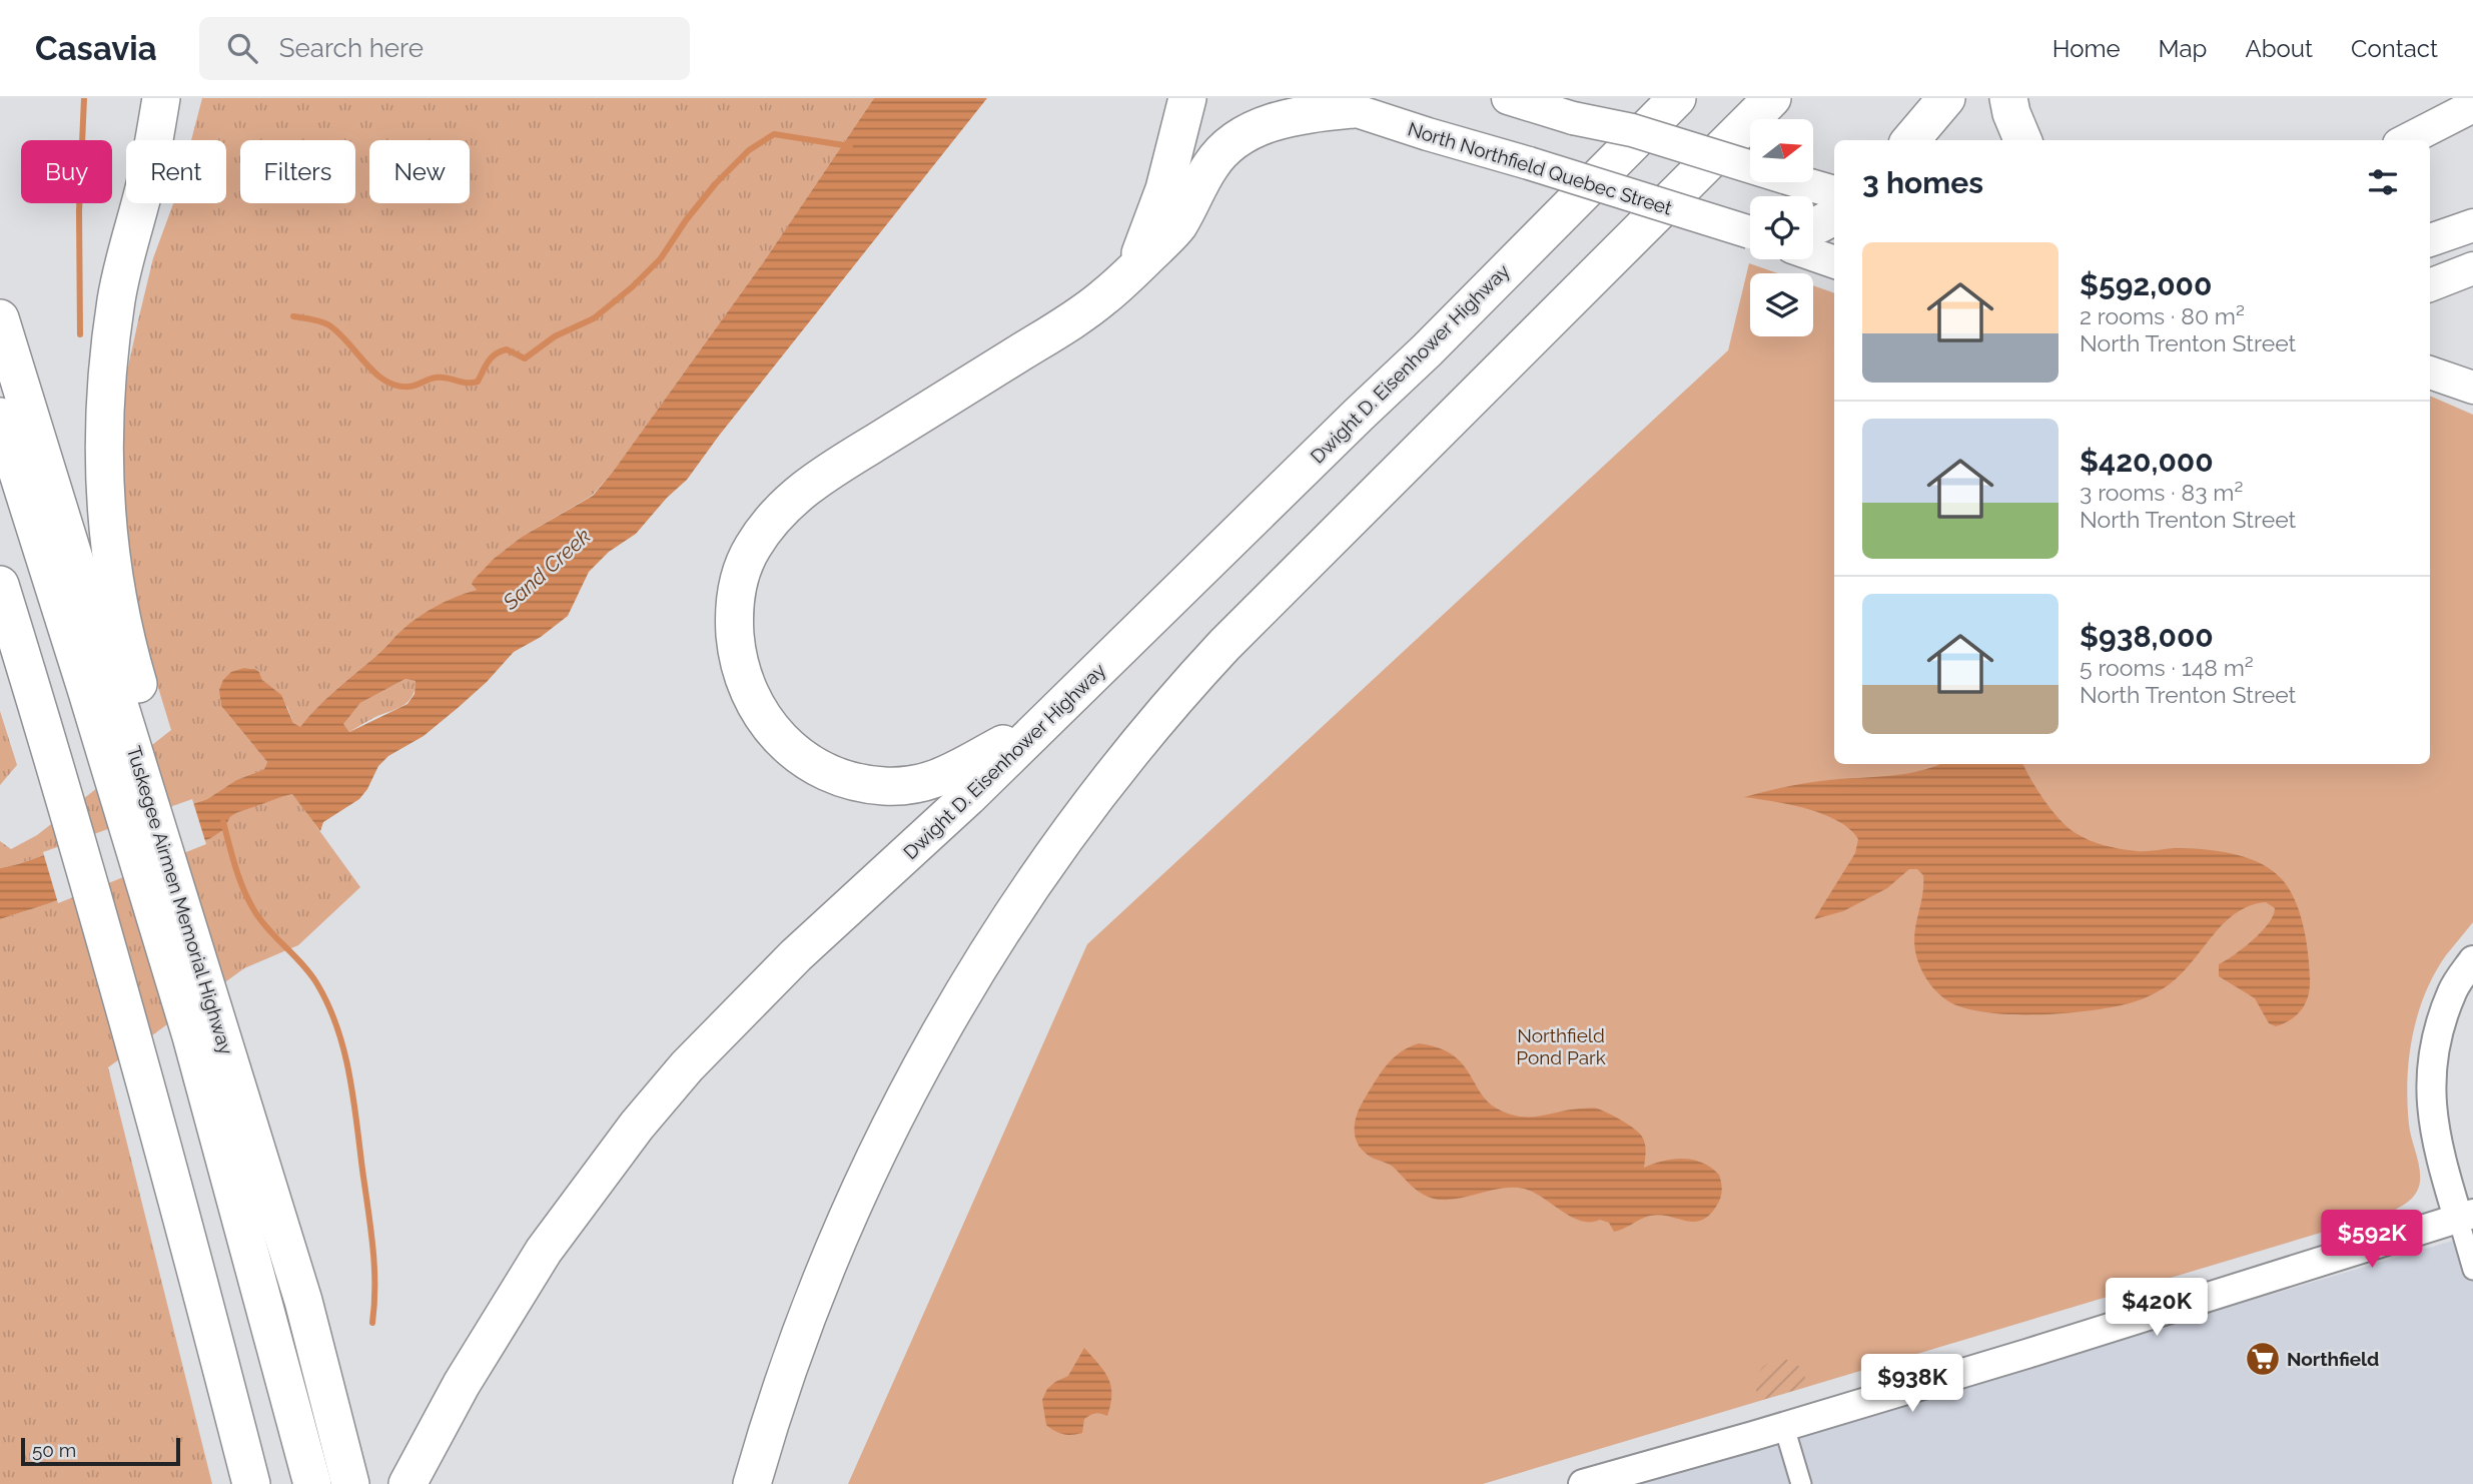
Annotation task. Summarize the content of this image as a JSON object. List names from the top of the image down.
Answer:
{
  "streets": {
    "highway": ["Dwight D. Eisenhower Highway", "Tuskegee Airmen Memorial Highway"],
    "main road": ["North Northfield Quebec Street"]
  },
  "water": ["Sand Creek"],
  "parks": ["Northfield Pond Park"],
  "places": {
    "supermarket": ["Northfield"]
  },
  "scale_bar": "50 m",
  "north": "right",
  "page": {
    "header": "Casavia",
    "search": "Search here",
    "nav": [
      "Home",
      "Map",
      "About",
      "Contact"
    ],
    "chip": [
      "Buy",
      "Rent",
      "Filters",
      "New"
    ],
    "heading": "3 homes",
    "list": [
      {
        "name": "$592,000",
        "note": "2 rooms · 80 m² · North Trenton Street"
      },
      {
        "name": "$420,000",
        "note": "3 rooms · 83 m² · North Trenton Street"
      },
      {
        "name": "$938,000",
        "note": "5 rooms · 148 m² · North Trenton Street"
      }
    ],
    "price": ["$592K", "$420K", "$938K"],
    "scale": "50 m"
  }
}
